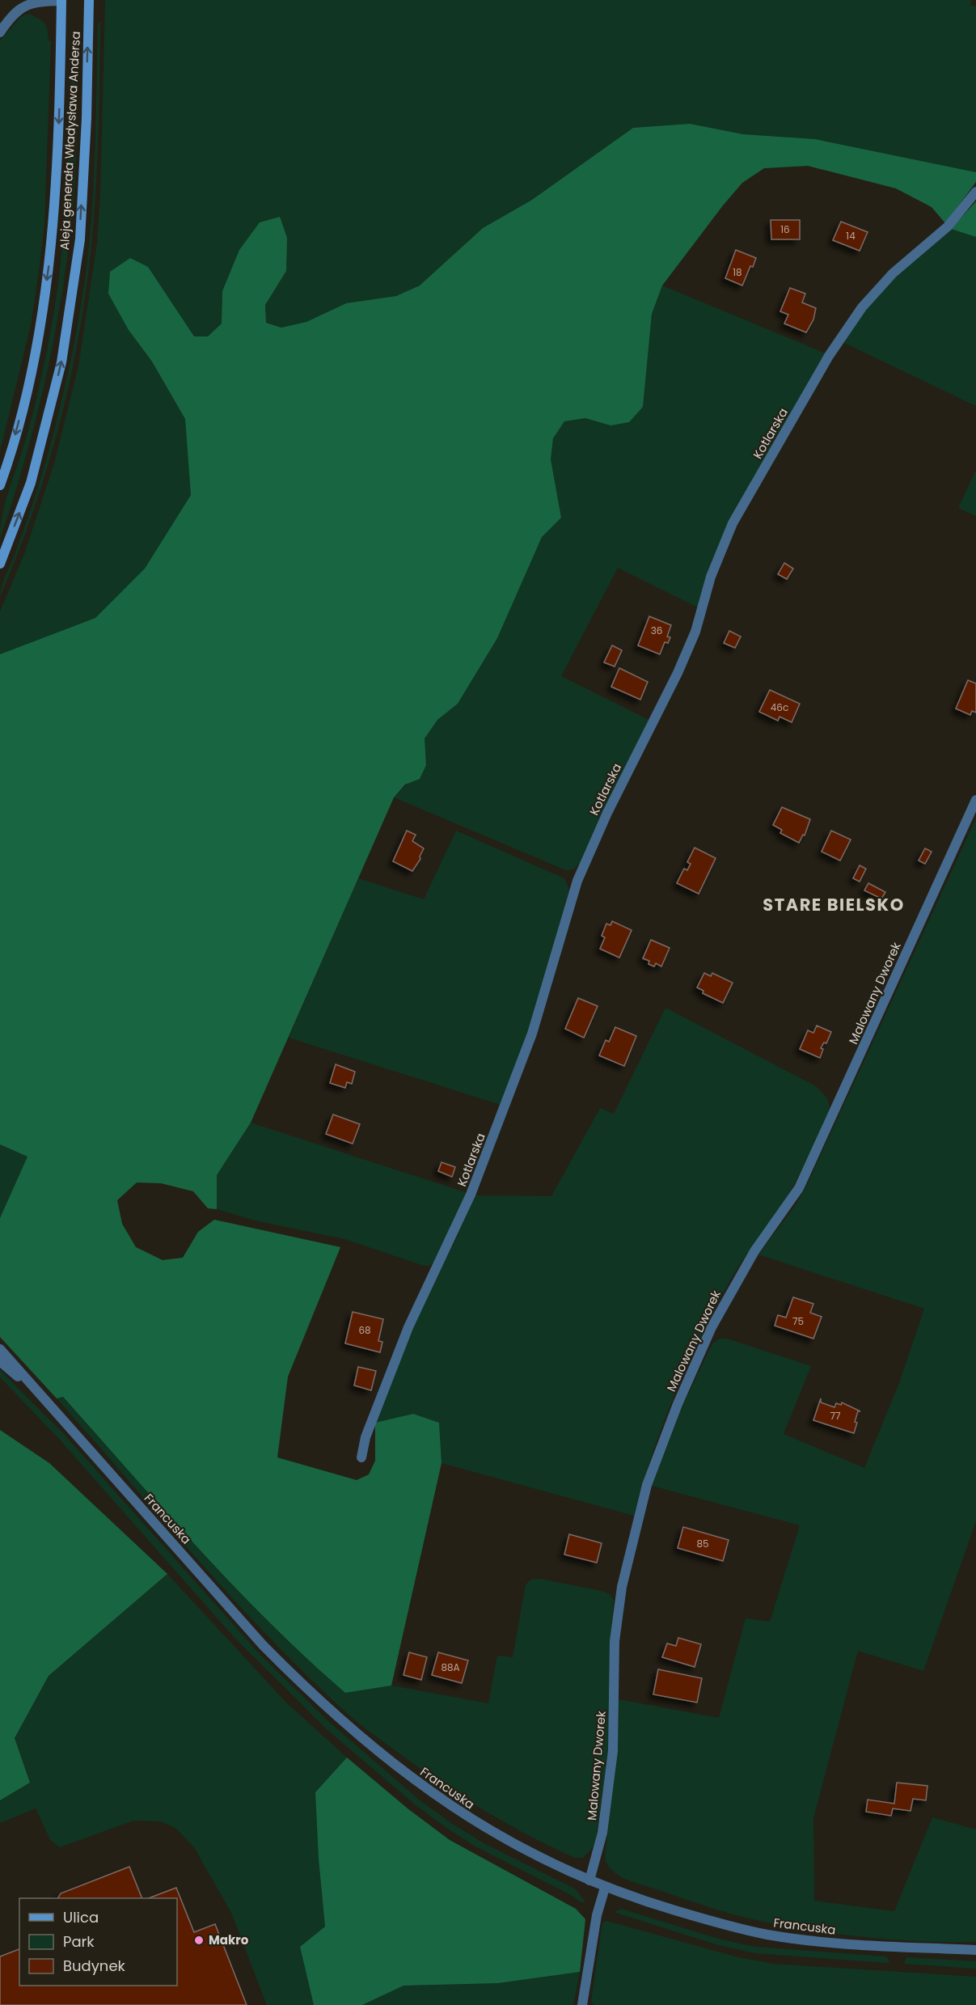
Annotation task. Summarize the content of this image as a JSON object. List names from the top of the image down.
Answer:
{
  "streets": {
    "main road": ["Aleja generała Władysława Andersa"],
    "street": ["Kotlarska", "Malowany Dworek", "Francuska"]
  },
  "crossings": [
    ["Malowany Dworek", "Francuska"]
  ],
  "districts": ["STARE BIELSKO"],
  "places": ["Makro"],
  "house_numbers": [
    "16",
    "14",
    "18",
    "36",
    "46c",
    "75",
    "68",
    "77",
    "85",
    "88A"
  ],
  "legend": ["Ulica", "Park", "Budynek"]
}
